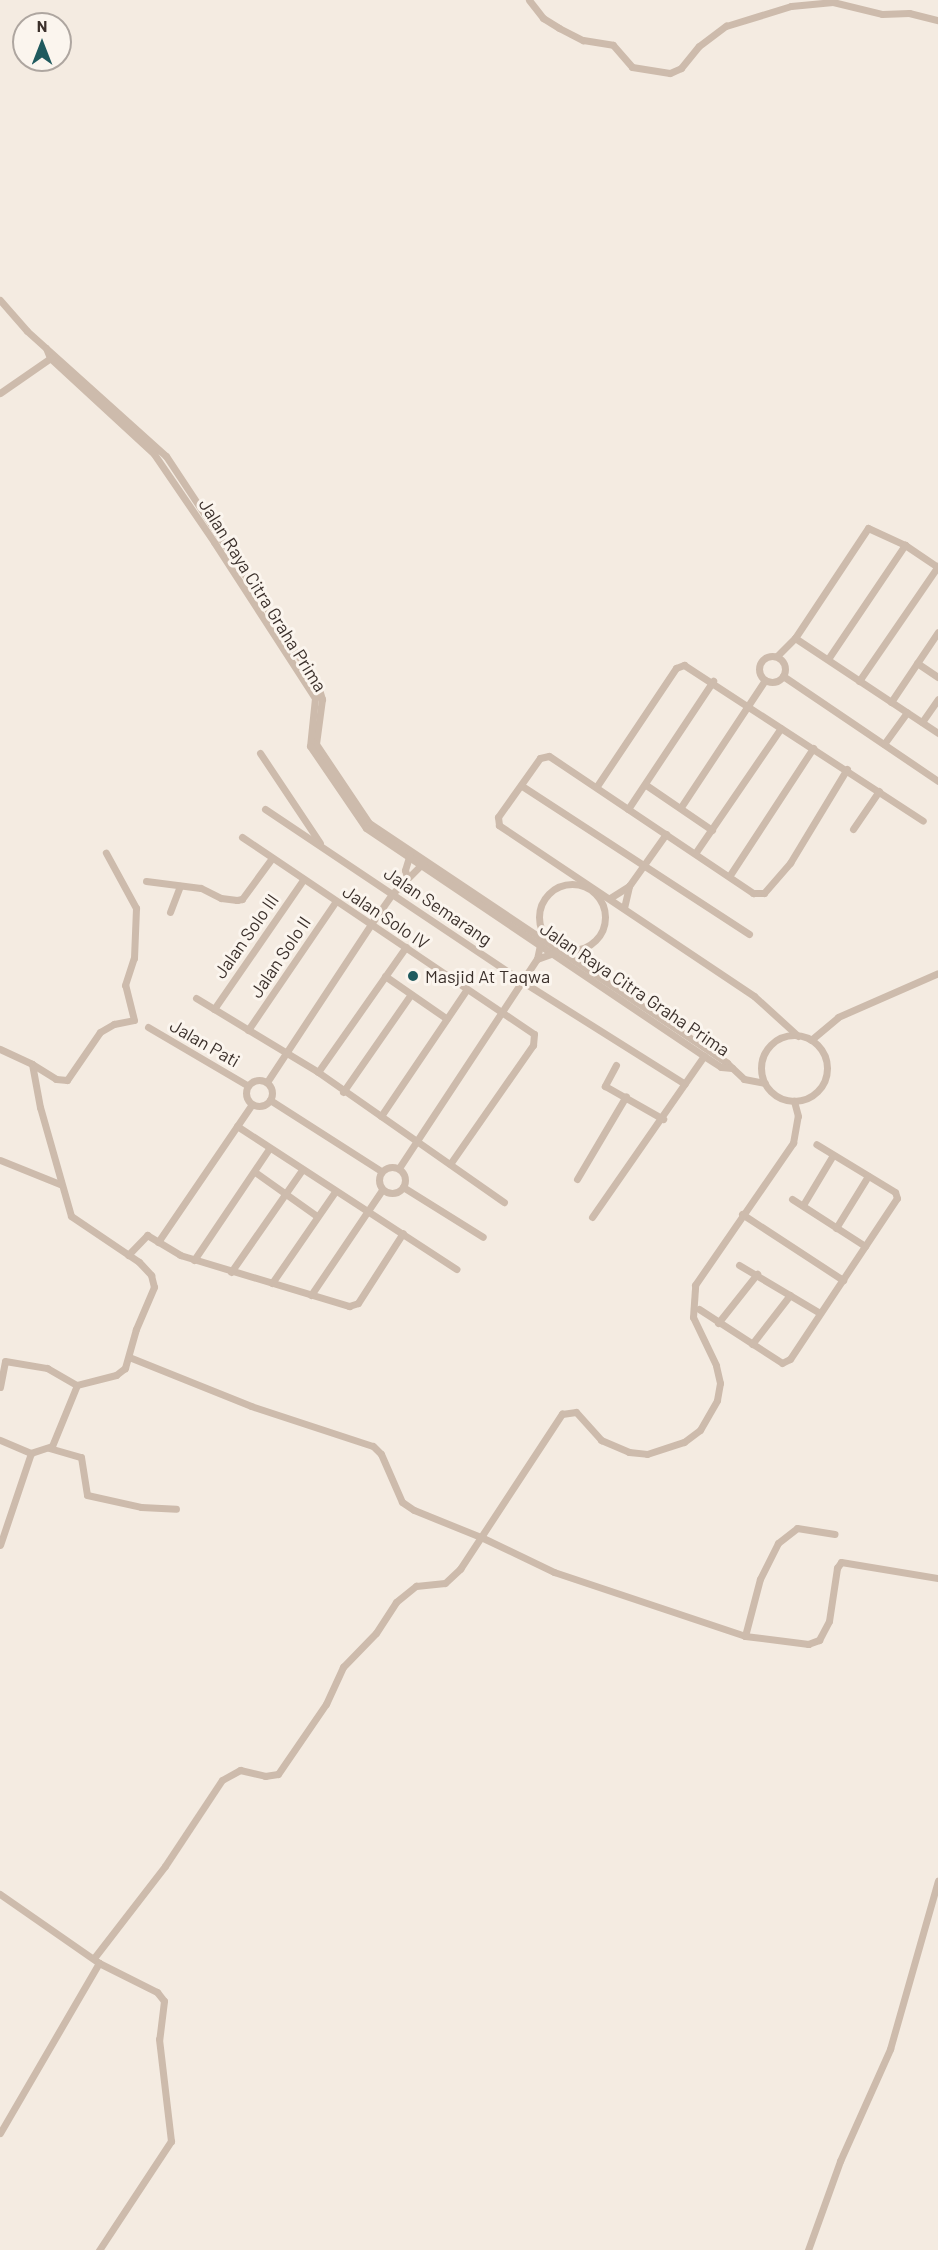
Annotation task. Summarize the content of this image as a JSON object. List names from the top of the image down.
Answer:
{
  "streets": {
    "street": [
      "Jalan Raya Citra Graha Prima",
      "Jalan Semarang",
      "Jalan Solo IV",
      "Jalan Solo III",
      "Jalan Solo II",
      "Jalan Pati"
    ]
  },
  "crossings": [
    ["Jalan Solo IV", "Jalan Solo III"],
    ["Jalan Solo IV", "Jalan Solo II"]
  ],
  "places": ["Masjid At Taqwa"],
  "north": "top"
}
